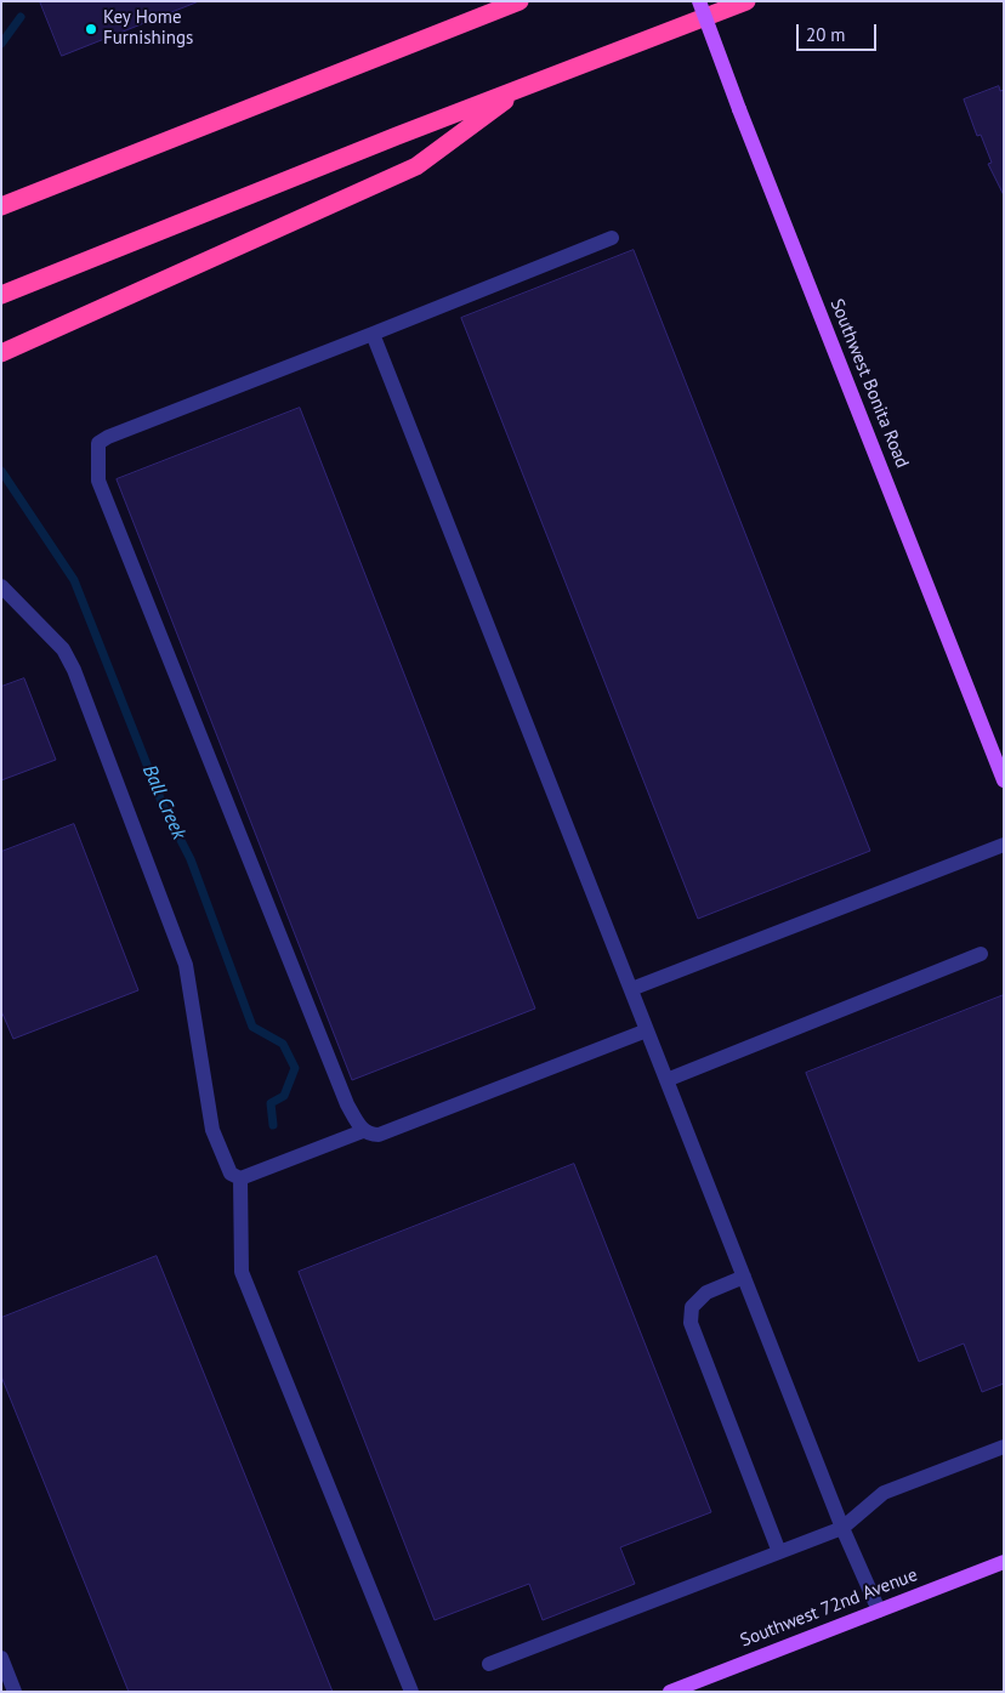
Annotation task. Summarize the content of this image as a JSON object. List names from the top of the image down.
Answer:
{
  "streets": {
    "main road": ["Southwest Bonita Road", "Southwest 72nd Avenue"]
  },
  "water": ["Ball Creek"],
  "places": ["Key Home Furnishings"],
  "scale_bar": "20 m"
}
